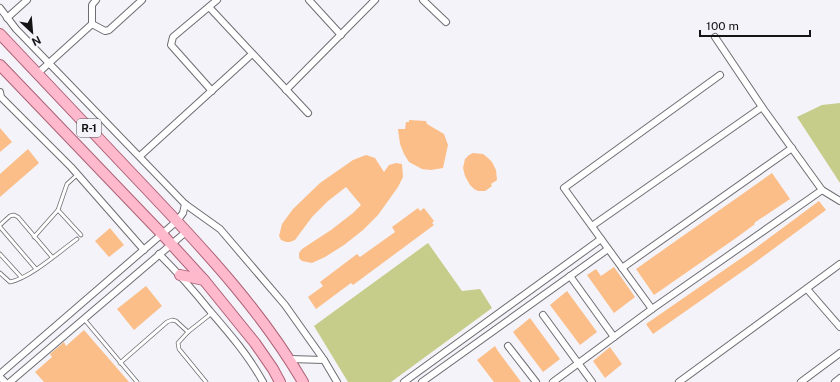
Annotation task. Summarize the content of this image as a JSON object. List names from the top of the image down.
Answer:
{
  "streets": {
    "main road": ["R-1"]
  },
  "scale_bar": "100 m",
  "north": "bottom right"
}
